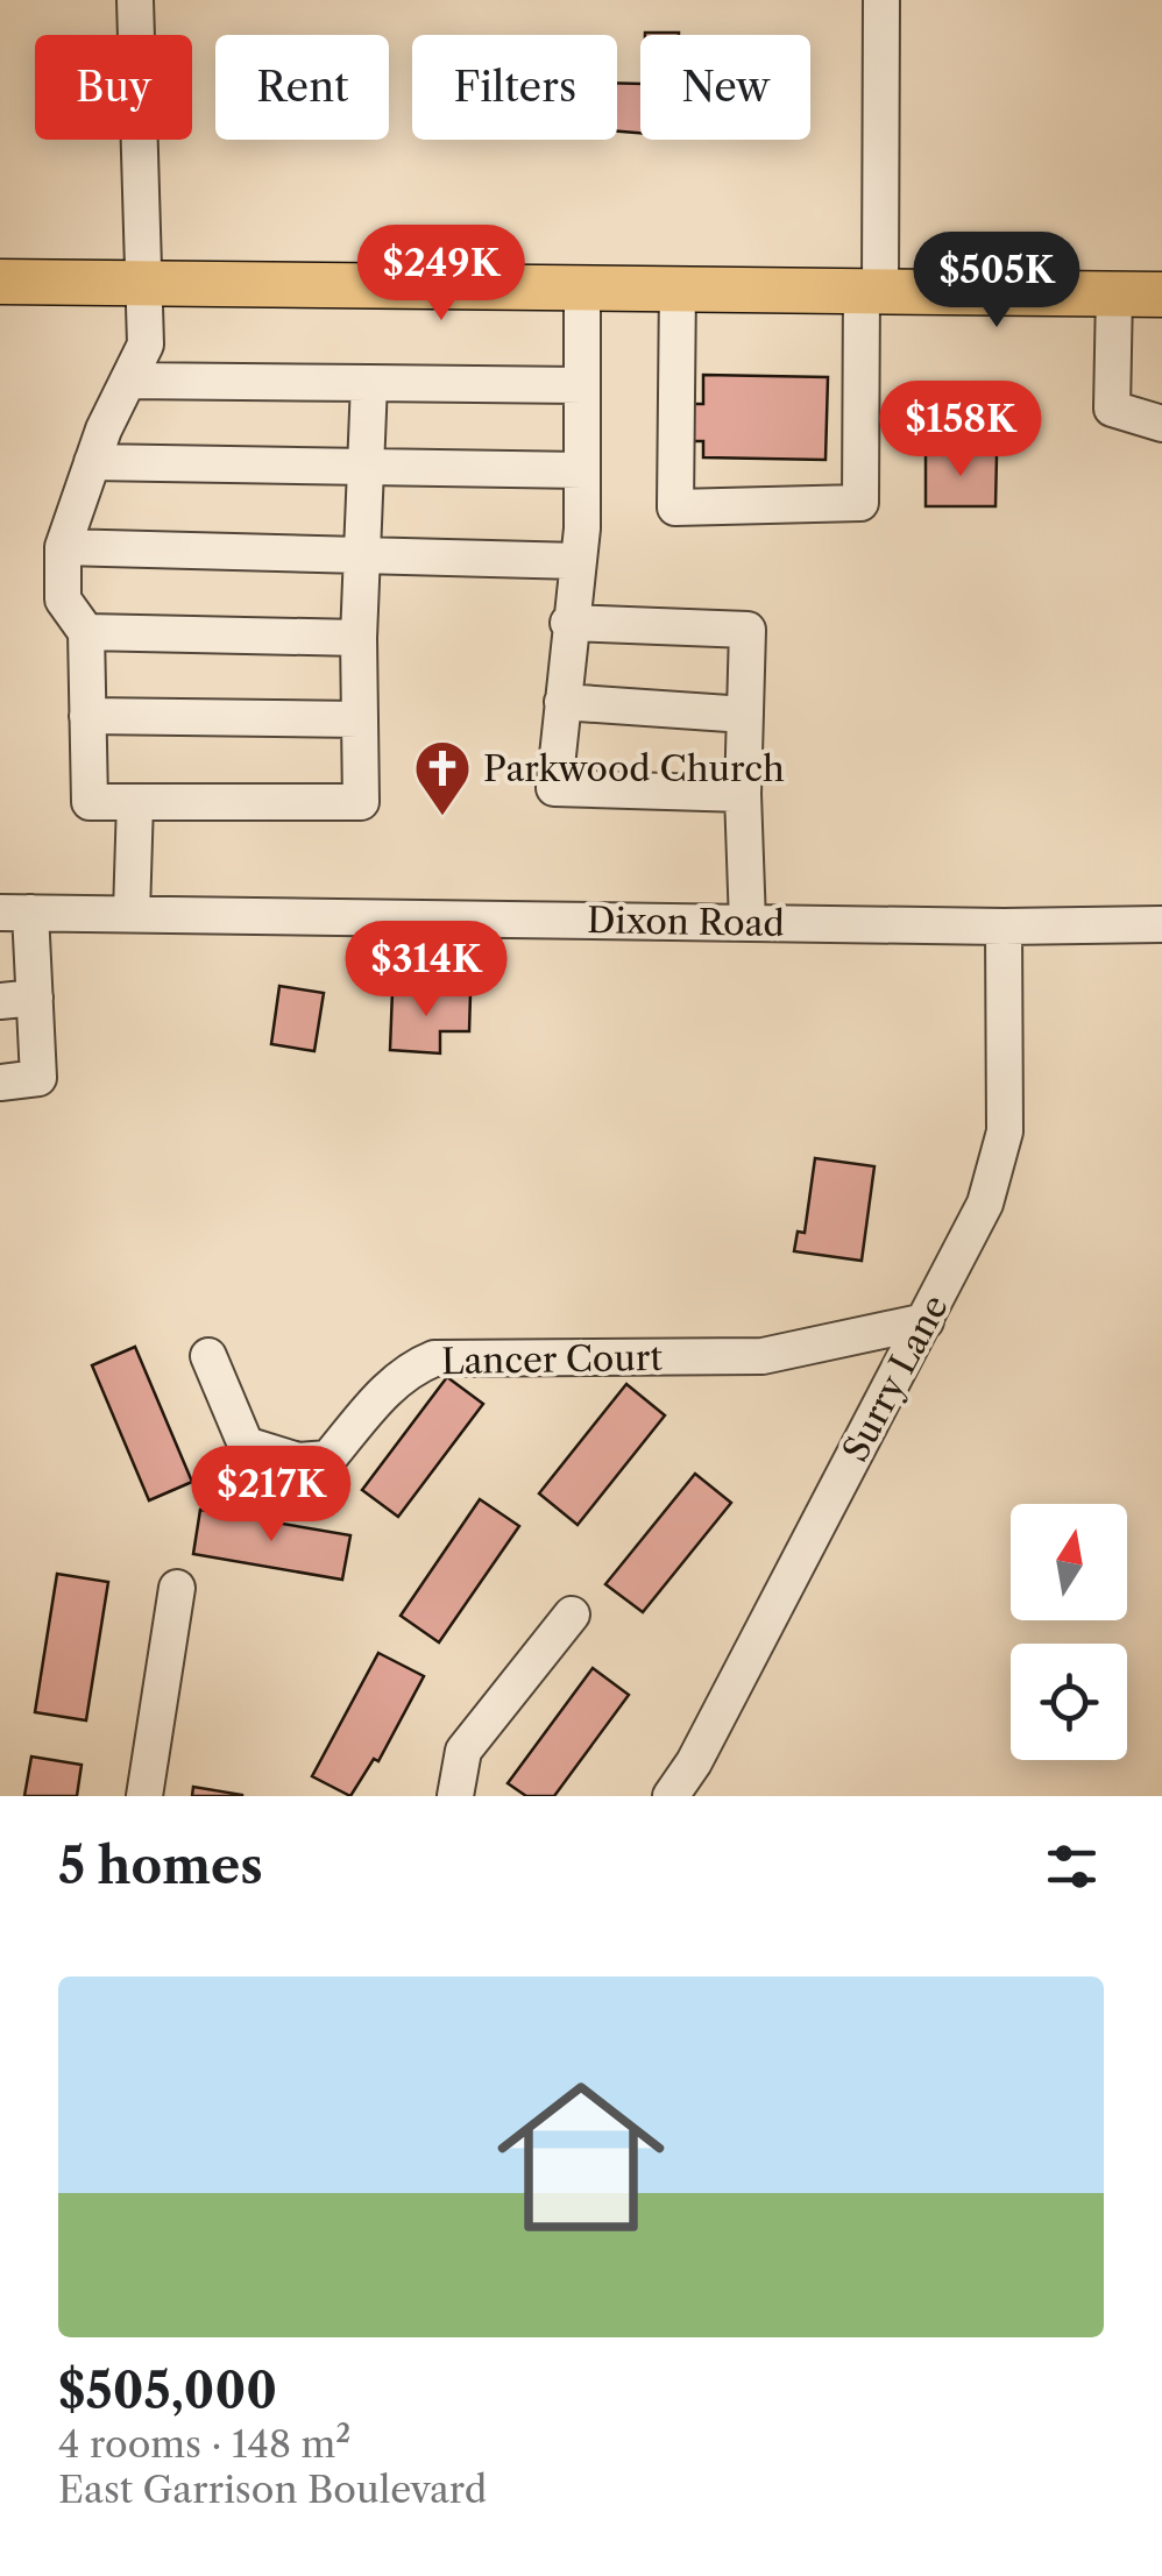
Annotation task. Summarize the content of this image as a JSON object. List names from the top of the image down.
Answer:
{
  "streets": {
    "street": ["Dixon Road", "Lancer Court", "Surry Lane"]
  },
  "crossings": [
    ["Dixon Road", "Surry Lane"],
    ["Lancer Court", "Surry Lane"]
  ],
  "places": {
    "church": ["Parkwood Church"]
  },
  "north": "top",
  "page": {
    "chip": [
      "Buy",
      "Rent",
      "Filters",
      "New"
    ],
    "price": [
      "$249K",
      "$505K",
      "$158K",
      "$314K",
      "$217K"
    ],
    "heading": "5 homes",
    "list": [
      {
        "name": "$505,000",
        "note": "4 rooms · 148 m² · East Garrison Boulevard"
      }
    ]
  }
}
